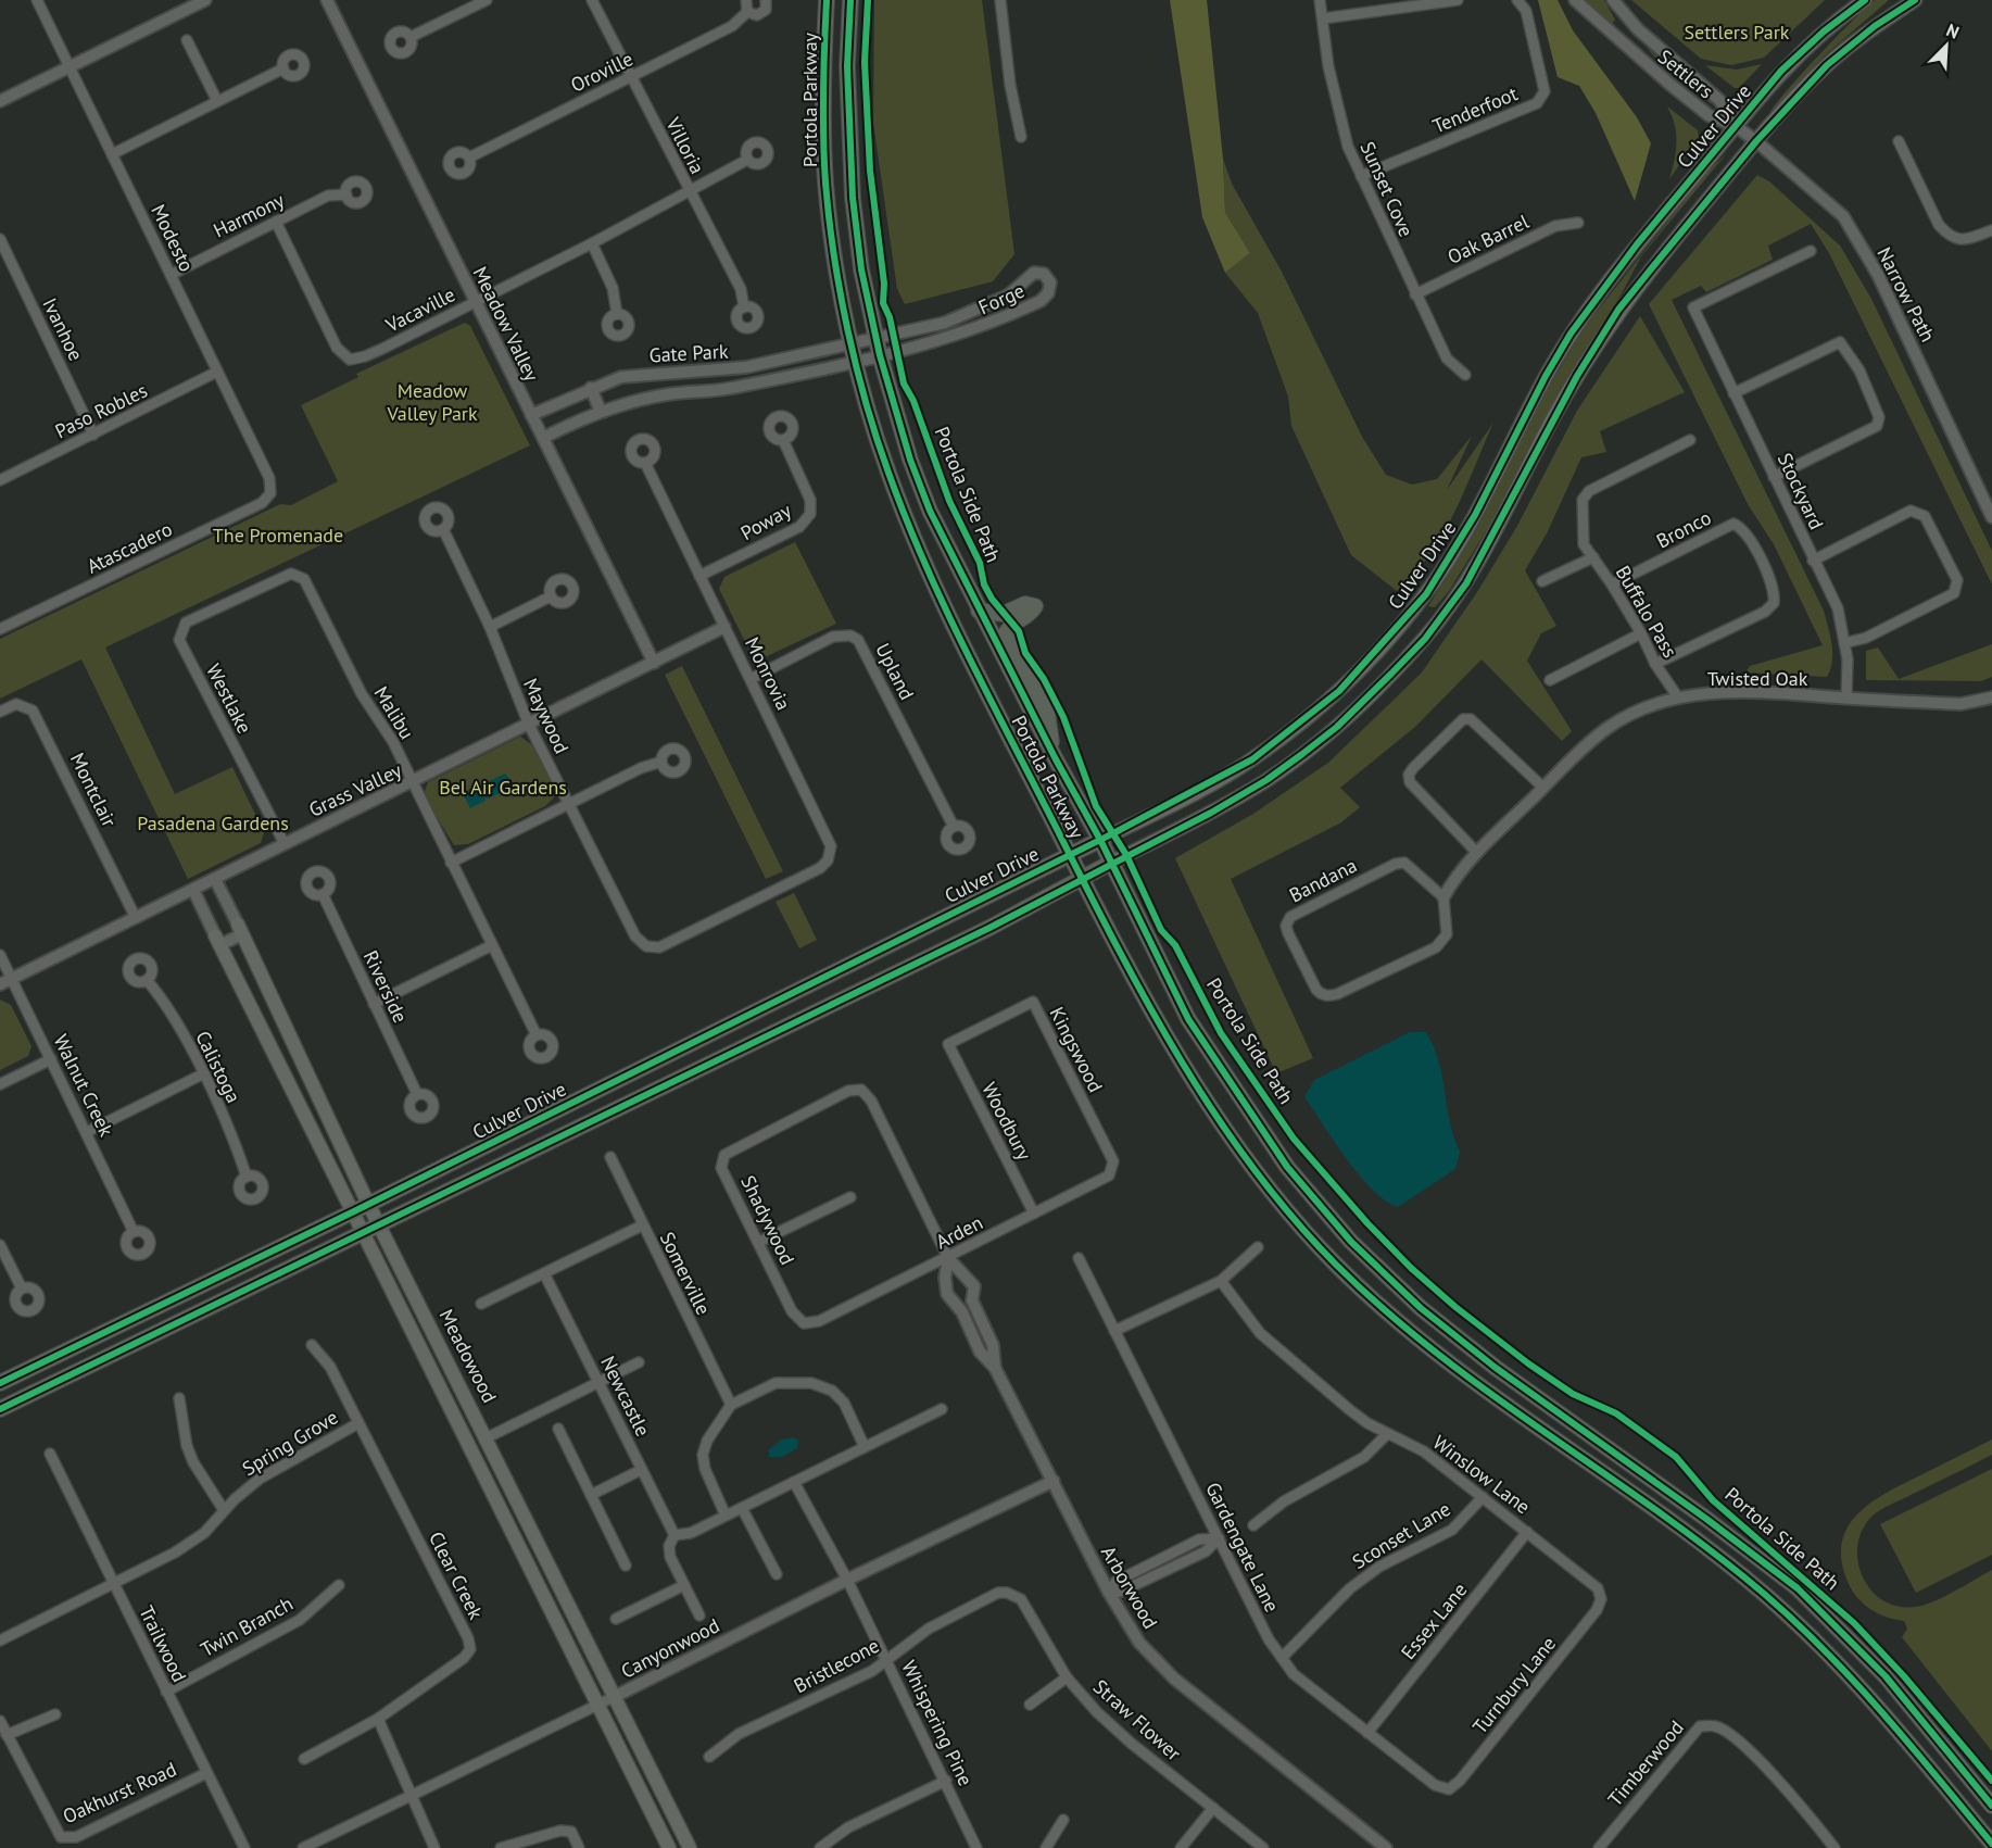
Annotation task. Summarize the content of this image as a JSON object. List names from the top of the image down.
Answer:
{
  "streets": {
    "main road": ["Portola Parkway", "Culver Drive", "Meadowood"],
    "street": [
      "Oroville",
      "Settlers",
      "Tenderfoot",
      "Villoria",
      "Sunset Cove",
      "Harmony",
      "Modesto",
      "Oak Barrel",
      "Narrow Path",
      "Forge",
      "Vacaville",
      "Meadow Valley",
      "Ivanhoe",
      "Gate Park",
      "Paso Robles",
      "Stockyard",
      "Poway",
      "Bronco",
      "Atascadero",
      "Buffalo Pass",
      "Upland",
      "Monrovia",
      "Twisted Oak",
      "Westlake",
      "Malibu",
      "Maywood",
      "Montclair",
      "Grass Valley",
      "Bandana",
      "Riverside",
      "Kingswood",
      "Calistoga",
      "Walnut Creek",
      "Woodbury",
      "Shadywood",
      "Arden",
      "Somerville",
      "Newcastle",
      "Spring Grove",
      "Winslow Lane",
      "Sconset Lane",
      "Gardengate Lane",
      "Clear Creek",
      "Arborwood",
      "Essex Lane",
      "Twin Branch",
      "Trailwood",
      "Canyonwood",
      "Bristlecone",
      "Turnbury Lane",
      "Straw Flower",
      "Whispering Pine",
      "Timberwood",
      "Oakhurst Road"
    ],
    "cycle path": ["Portola Side Path"]
  },
  "crossings": [
    ["Oroville", "Villoria"],
    ["Settlers", "Culver Drive"],
    ["Settlers", "Narrow Path"],
    ["Portola Parkway", "Culver Drive"],
    ["Portola Parkway", "Forge"],
    ["Portola Parkway", "Gate Park"],
    ["Tenderfoot", "Sunset Cove"],
    ["Culver Drive", "Narrow Path"],
    ["Culver Drive", "Meadowood"],
    ["Villoria", "Vacaville"],
    ["Sunset Cove", "Oak Barrel"],
    ["Harmony", "Modesto"],
    ["Harmony", "Vacaville"],
    ["Modesto", "Paso Robles"],
    ["Modesto", "Atascadero"],
    ["Forge", "Gate Park"],
    ["Vacaville", "Meadow Valley"],
    ["Meadow Valley", "Gate Park"],
    ["Meadow Valley", "Grass Valley"],
    ["Ivanhoe", "Paso Robles"],
    ["Stockyard", "Twisted Oak"],
    ["Poway", "Monrovia"],
    ["Bronco", "Buffalo Pass"],
    ["Buffalo Pass", "Twisted Oak"],
    ["Upland", "Monrovia"],
    ["Monrovia", "Maywood"],
    ["Monrovia", "Grass Valley"],
    ["Twisted Oak", "Bandana"],
    ["Westlake", "Malibu"],
    ["Westlake", "Grass Valley"],
    ["Malibu", "Grass Valley"],
    ["Maywood", "Grass Valley"],
    ["Montclair", "Grass Valley"],
    ["Grass Valley", "Walnut Creek"],
    ["Grass Valley", "Meadowood"],
    ["Kingswood", "Woodbury"],
    ["Kingswood", "Arden"],
    ["Woodbury", "Arden"],
    ["Shadywood", "Arden"],
    ["Shadywood", "Arborwood"],
    ["Arden", "Arborwood"],
    ["Meadowood", "Canyonwood"],
    ["Spring Grove", "Clear Creek"],
    ["Spring Grove", "Trailwood"],
    ["Winslow Lane", "Sconset Lane"],
    ["Winslow Lane", "Essex Lane"],
    ["Winslow Lane", "Turnbury Lane"],
    ["Sconset Lane", "Gardengate Lane"],
    ["Gardengate Lane", "Essex Lane"],
    ["Gardengate Lane", "Turnbury Lane"],
    ["Arborwood", "Canyonwood"],
    ["Twin Branch", "Trailwood"],
    ["Trailwood", "Oakhurst Road"],
    ["Canyonwood", "Whispering Pine"],
    ["Bristlecone", "Straw Flower"],
    ["Bristlecone", "Whispering Pine"]
  ],
  "parks": [
    "Settlers Park",
    "Meadow Valley Park",
    "The Promenade",
    "Bel Air Gardens",
    "Pasadena Gardens"
  ],
  "north": "top right"
}
